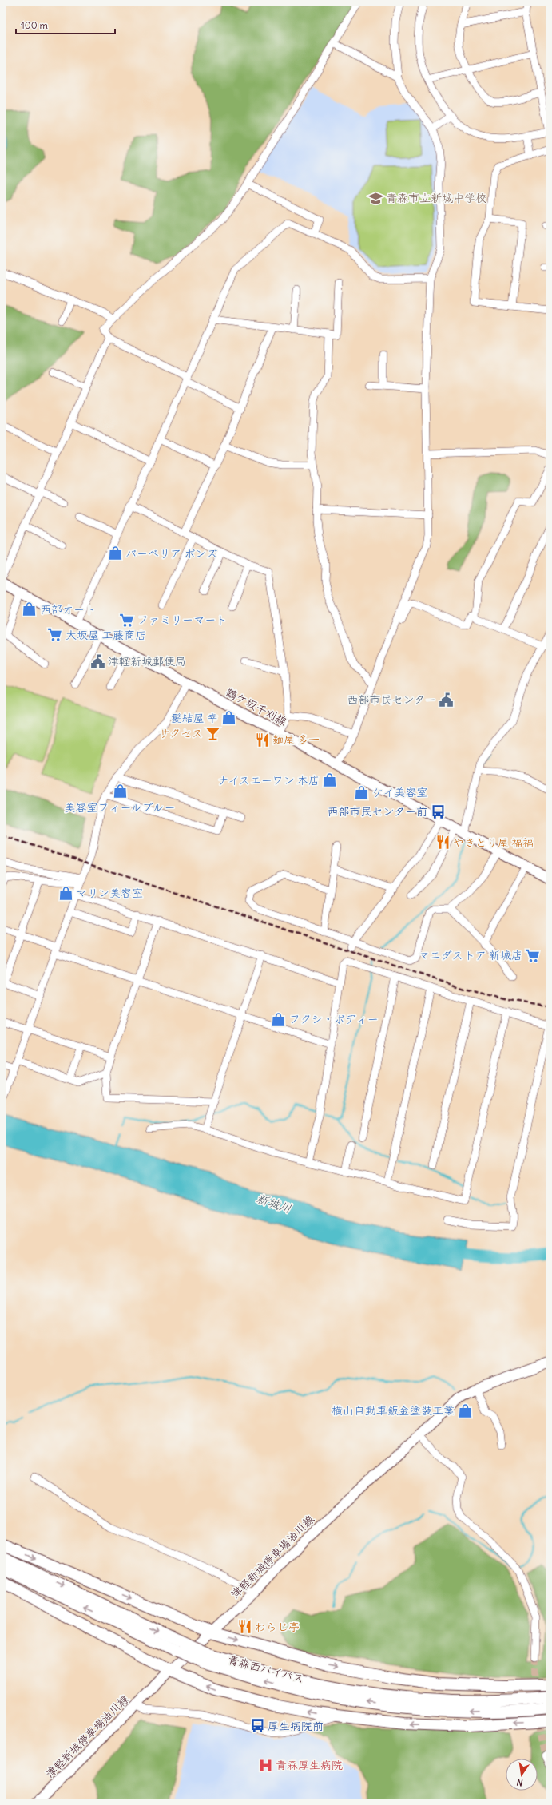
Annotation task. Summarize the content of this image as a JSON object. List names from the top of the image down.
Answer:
{
  "streets": {
    "highway": ["青森西バイパス"],
    "main road": ["鶴ケ坂千刈線", "津軽新城停車場油川線"]
  },
  "water": ["新城川"],
  "places": {
    "school or university": ["青森市立新城中学校"],
    "shop": [
      "バーべリア ボンズ",
      "西部オート",
      "髪結屋 幸",
      "ナイスエーワン 本店",
      "美容室フィールブルー",
      "ケイ美容室",
      "マリン美容室",
      "フクシ・ボディー",
      "横山自動車鈑金塗装工業"
    ],
    "supermarket": ["ファミリーマート", "大坂屋 工藤商店", "マエダストア 新城店"],
    "public building": ["津軽新城郵便局", "西部市民センター"],
    "bar": ["サクセス"],
    "restaurant": ["麺屋 多一", "やきとり屋 福福", "わらじ亭"],
    "bus stop": ["西部市民センター前", "厚生病院前"],
    "hospital": ["青森厚生病院"]
  },
  "scale_bar": "100 m",
  "north": "bottom"
}
